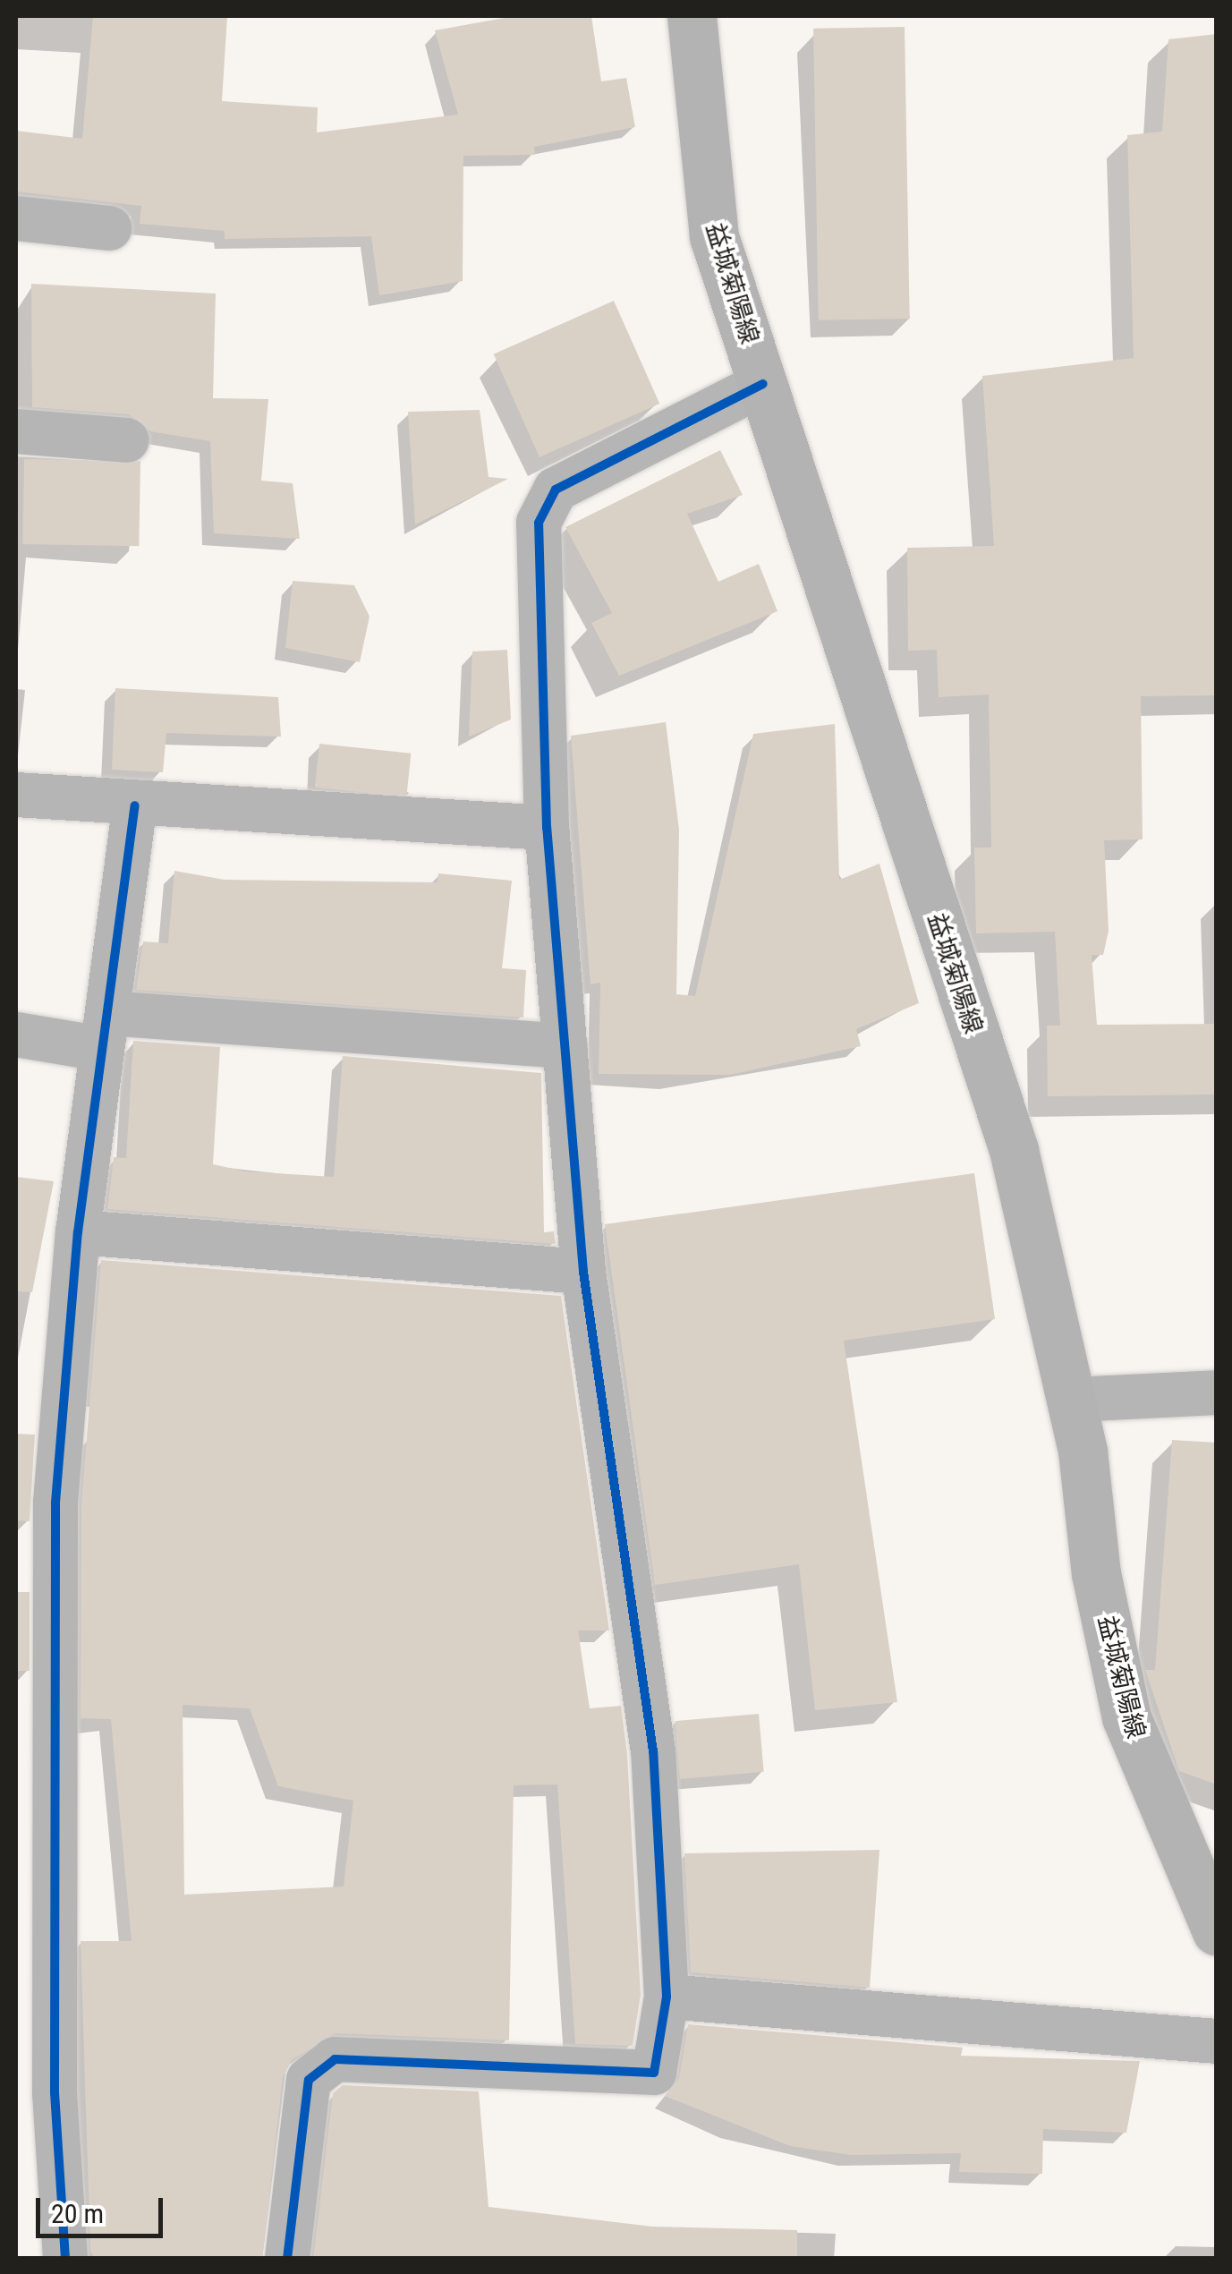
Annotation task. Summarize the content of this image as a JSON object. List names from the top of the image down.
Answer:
{
  "streets": {
    "main road": ["益城菊陽線"]
  },
  "scale_bar": "20 m"
}
